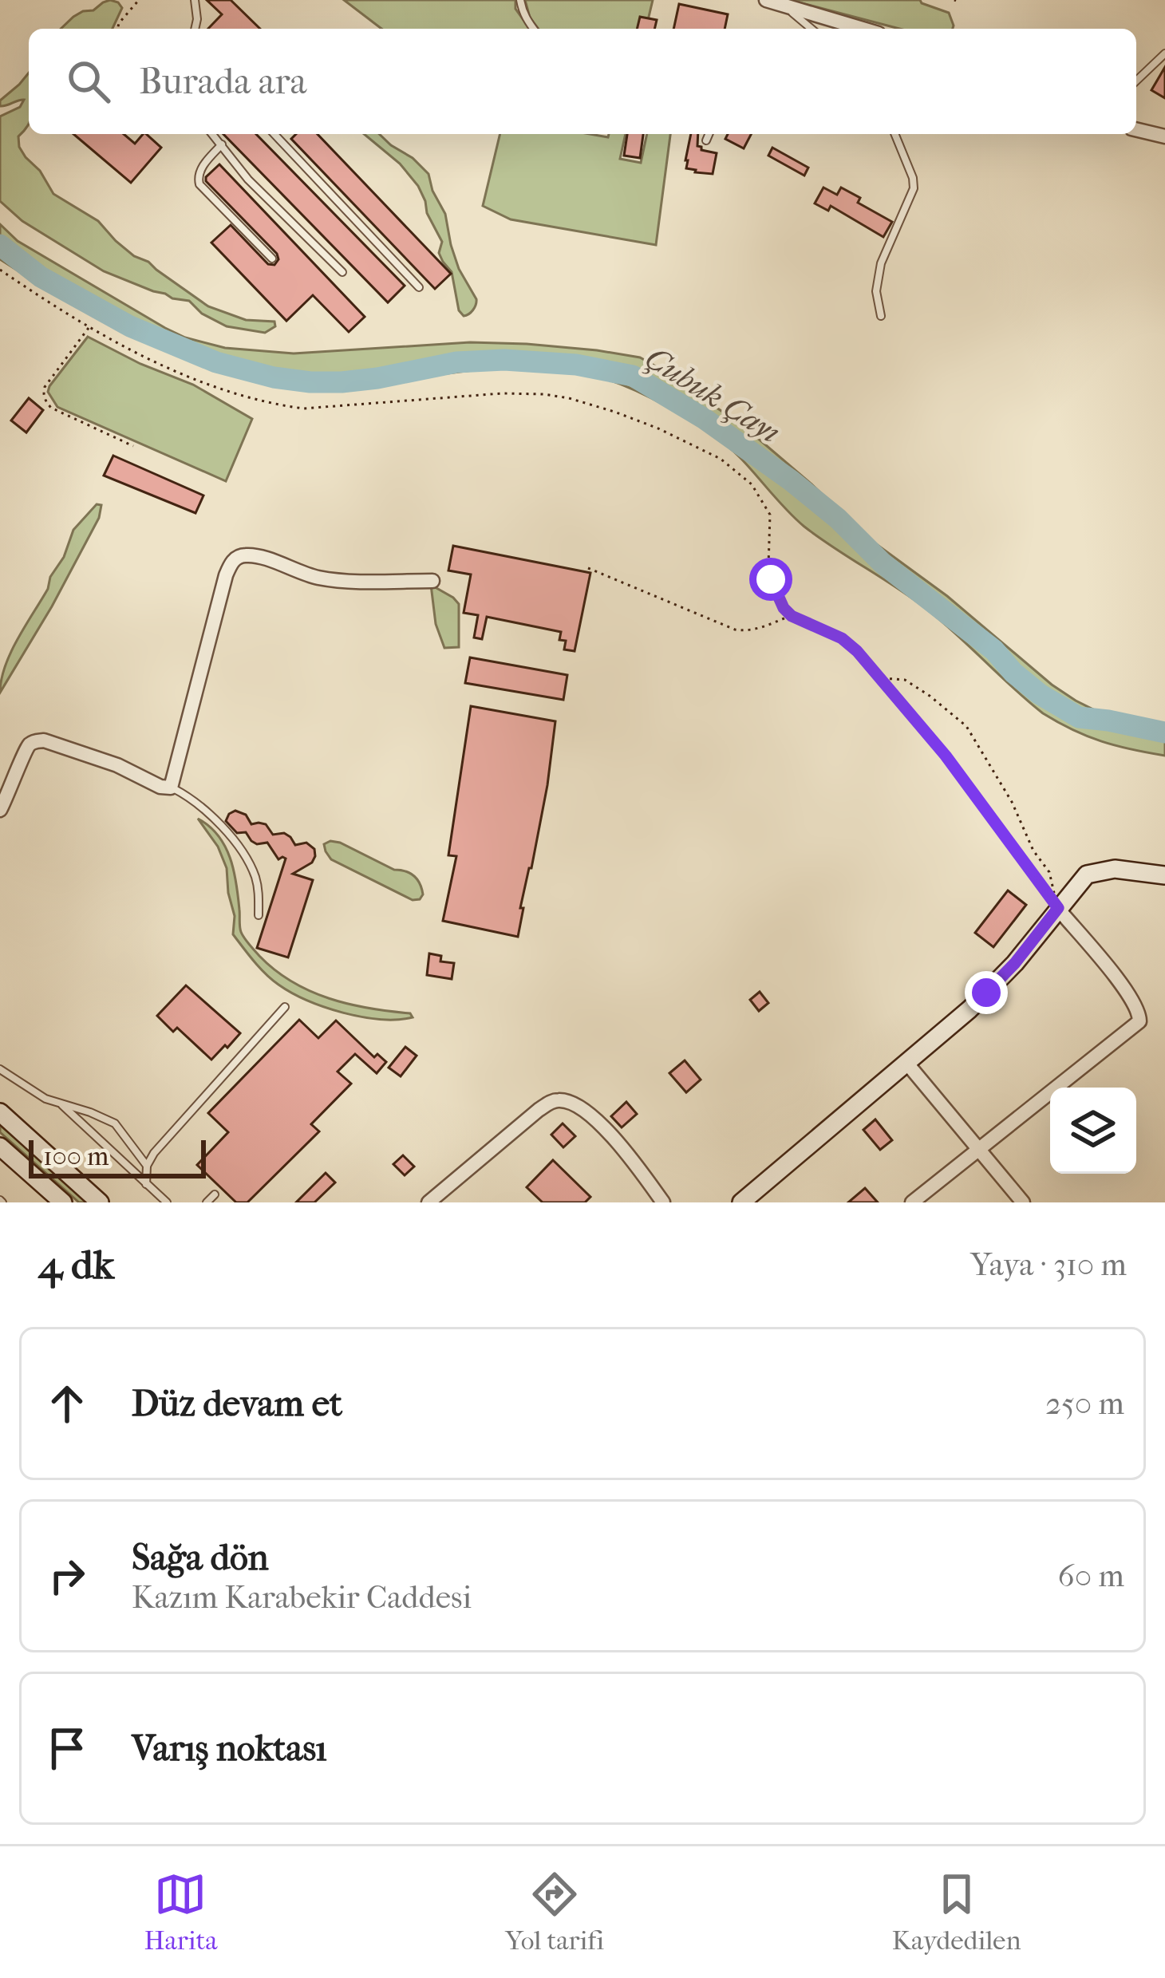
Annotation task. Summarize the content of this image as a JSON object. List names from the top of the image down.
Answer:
{
  "water": ["Çubuk Çayı"],
  "scale_bar": "100 m",
  "page": {
    "search": "Burada ara",
    "scale": "100 m",
    "heading": ["4 dk", "Yaya · 310 m"],
    "list": [
      ["Düz devam et", "250 m"],
      ["Sağa dön", "Kazım Karabekir Caddesi", "60 m"],
      "Varış noktası"
    ],
    "nav": ["Harita", "Yol tarifi", "Kaydedilen"]
  }
}
